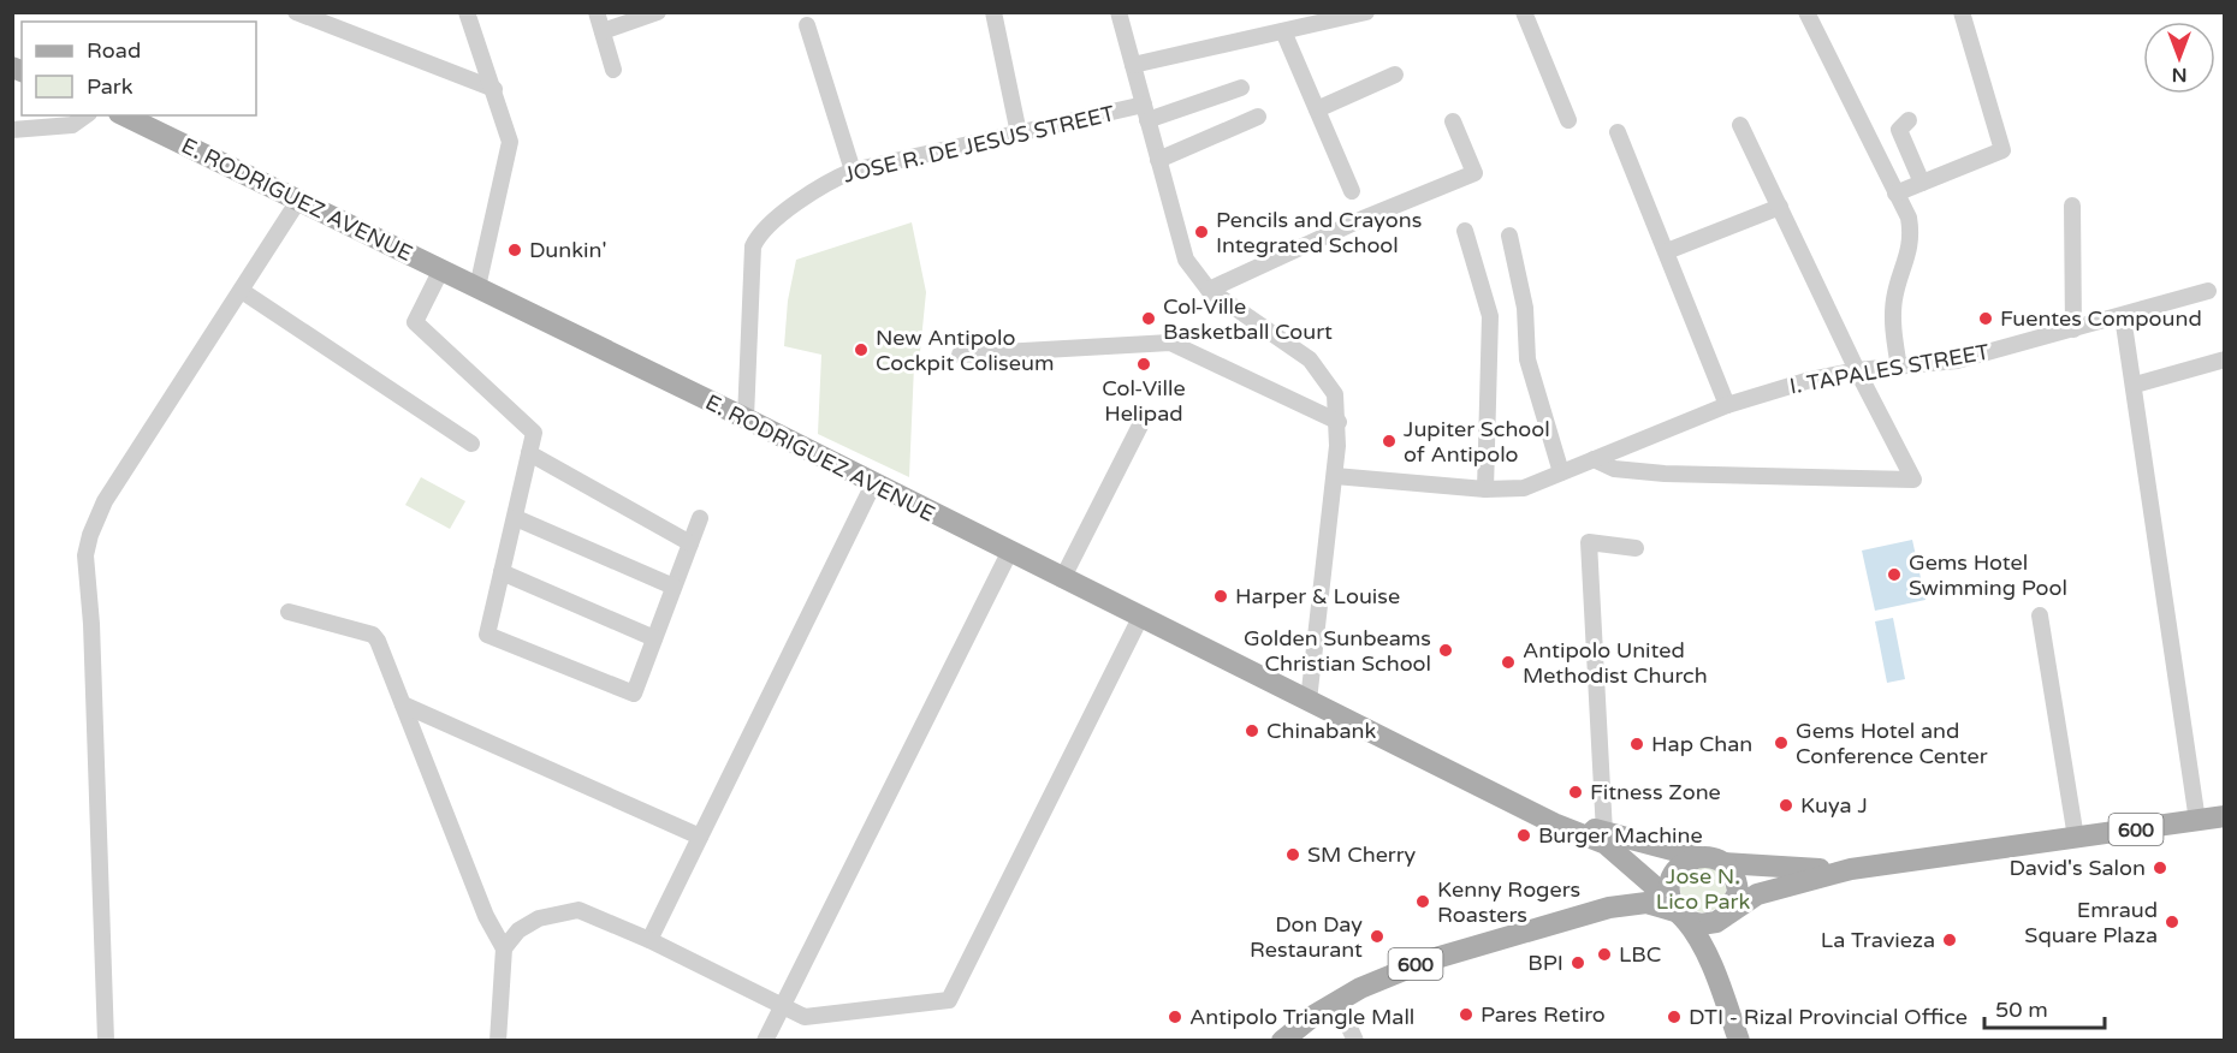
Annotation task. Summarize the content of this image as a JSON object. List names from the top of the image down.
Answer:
{
  "streets": {
    "main road": ["E. RODRIGUEZ AVENUE", "600"],
    "street": ["JOSE R. DE JESUS STREET", "I. TAPALES STREET"]
  },
  "crossings": [
    ["JOSE R. DE JESUS STREET", "E. RODRIGUEZ AVENUE"],
    ["E. RODRIGUEZ AVENUE", "600"]
  ],
  "parks": ["Jose N. Lico Park"],
  "places": [
    "Pencils and Crayons Integrated School",
    "Dunkin'",
    "Col-Ville Basketball Court",
    "Fuentes Compound",
    "New Antipolo Cockpit Coliseum",
    "Col-Ville Helipad",
    "Jupiter School of Antipolo",
    "Gems Hotel Swimming Pool",
    "Harper & Louise",
    "Golden Sunbeams Christian School",
    "Antipolo United Methodist Church",
    "Chinabank",
    "Gems Hotel and Conference Center",
    "Hap Chan",
    "Fitness Zone",
    "Kuya J",
    "Burger Machine",
    "SM Cherry",
    "David's Salon",
    "Kenny Rogers Roasters",
    "Emraud Square Plaza",
    "Don Day Restaurant",
    "La Travieza",
    "LBC",
    "BPI",
    "Pares Retiro",
    "Antipolo Triangle Mall",
    "DTI - Rizal Provincial Office"
  ],
  "legend": ["Road", "Park"],
  "scale_bar": "50 m",
  "north": "bottom"
}
